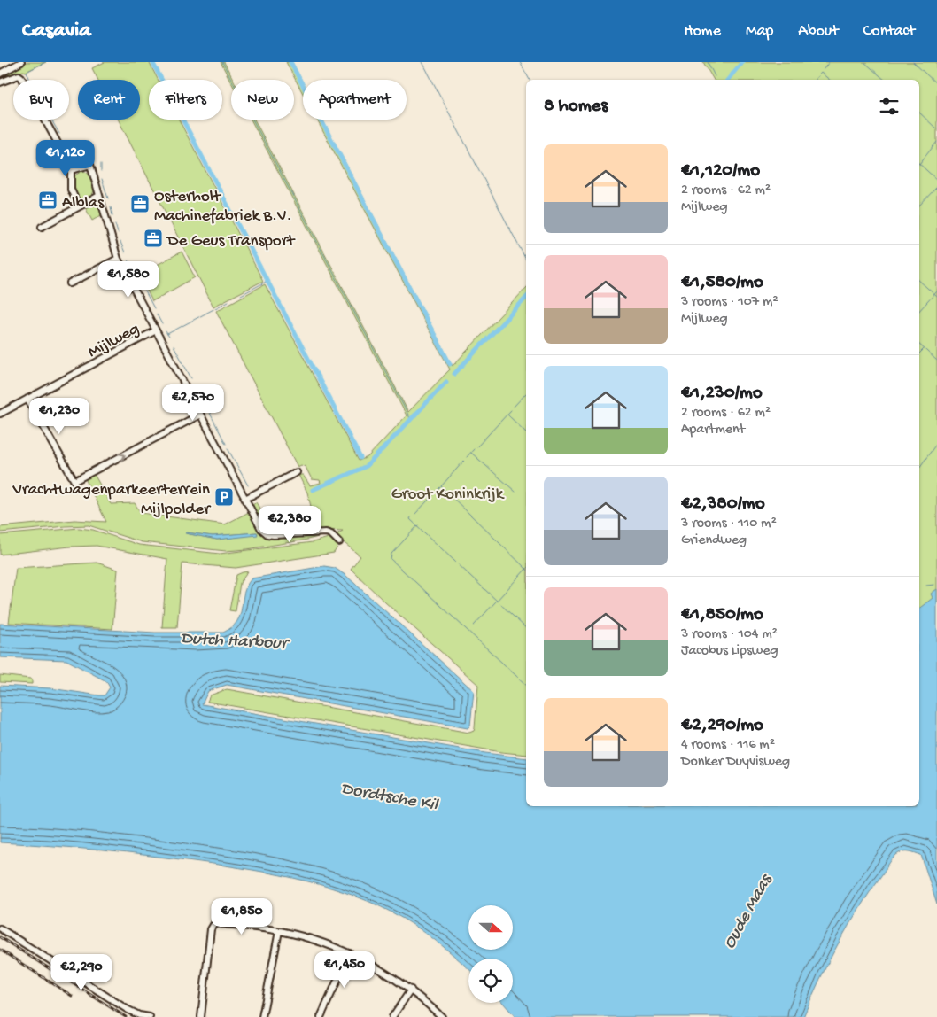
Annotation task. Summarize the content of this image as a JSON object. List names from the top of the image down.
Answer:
{
  "streets": {
    "street": ["Mijlweg"]
  },
  "water": ["Dutch Harbour", "Dordtsche Kil", "Oude Maas"],
  "parks": ["Groot Koninkrijk"],
  "places": {
    "office": ["Alblas", "Osterholt Machinefabriek B.V.", "De Geus Transport"],
    "parking": ["Vrachtwagenparkeerterrein Mijlpolder"]
  },
  "north": "right",
  "page": {
    "header": "Casavia",
    "nav": [
      "Home",
      "Map",
      "About",
      "Contact"
    ],
    "chip": [
      "Buy",
      "Rent",
      "Filters",
      "New",
      "Apartment"
    ],
    "heading": "8 homes",
    "list": [
      {
        "name": "€1,120/mo",
        "note": "2 rooms · 62 m² · Mijlweg"
      },
      {
        "name": "€1,580/mo",
        "note": "3 rooms · 107 m² · Mijlweg"
      },
      {
        "name": "€1,230/mo",
        "note": "2 rooms · 62 m² · Apartment"
      },
      {
        "name": "€2,380/mo",
        "note": "3 rooms · 110 m² · Griendweg"
      },
      {
        "name": "€1,850/mo",
        "note": "3 rooms · 104 m² · Jacobus Lipsweg"
      },
      {
        "name": "€2,290/mo",
        "note": "4 rooms · 116 m² · Donker Duyvisweg"
      }
    ],
    "price": [
      "€1,120",
      "€1,580",
      "€2,570",
      "€1,230",
      "€2,380",
      "€1,850",
      "€1,450",
      "€2,290"
    ]
  }
}
